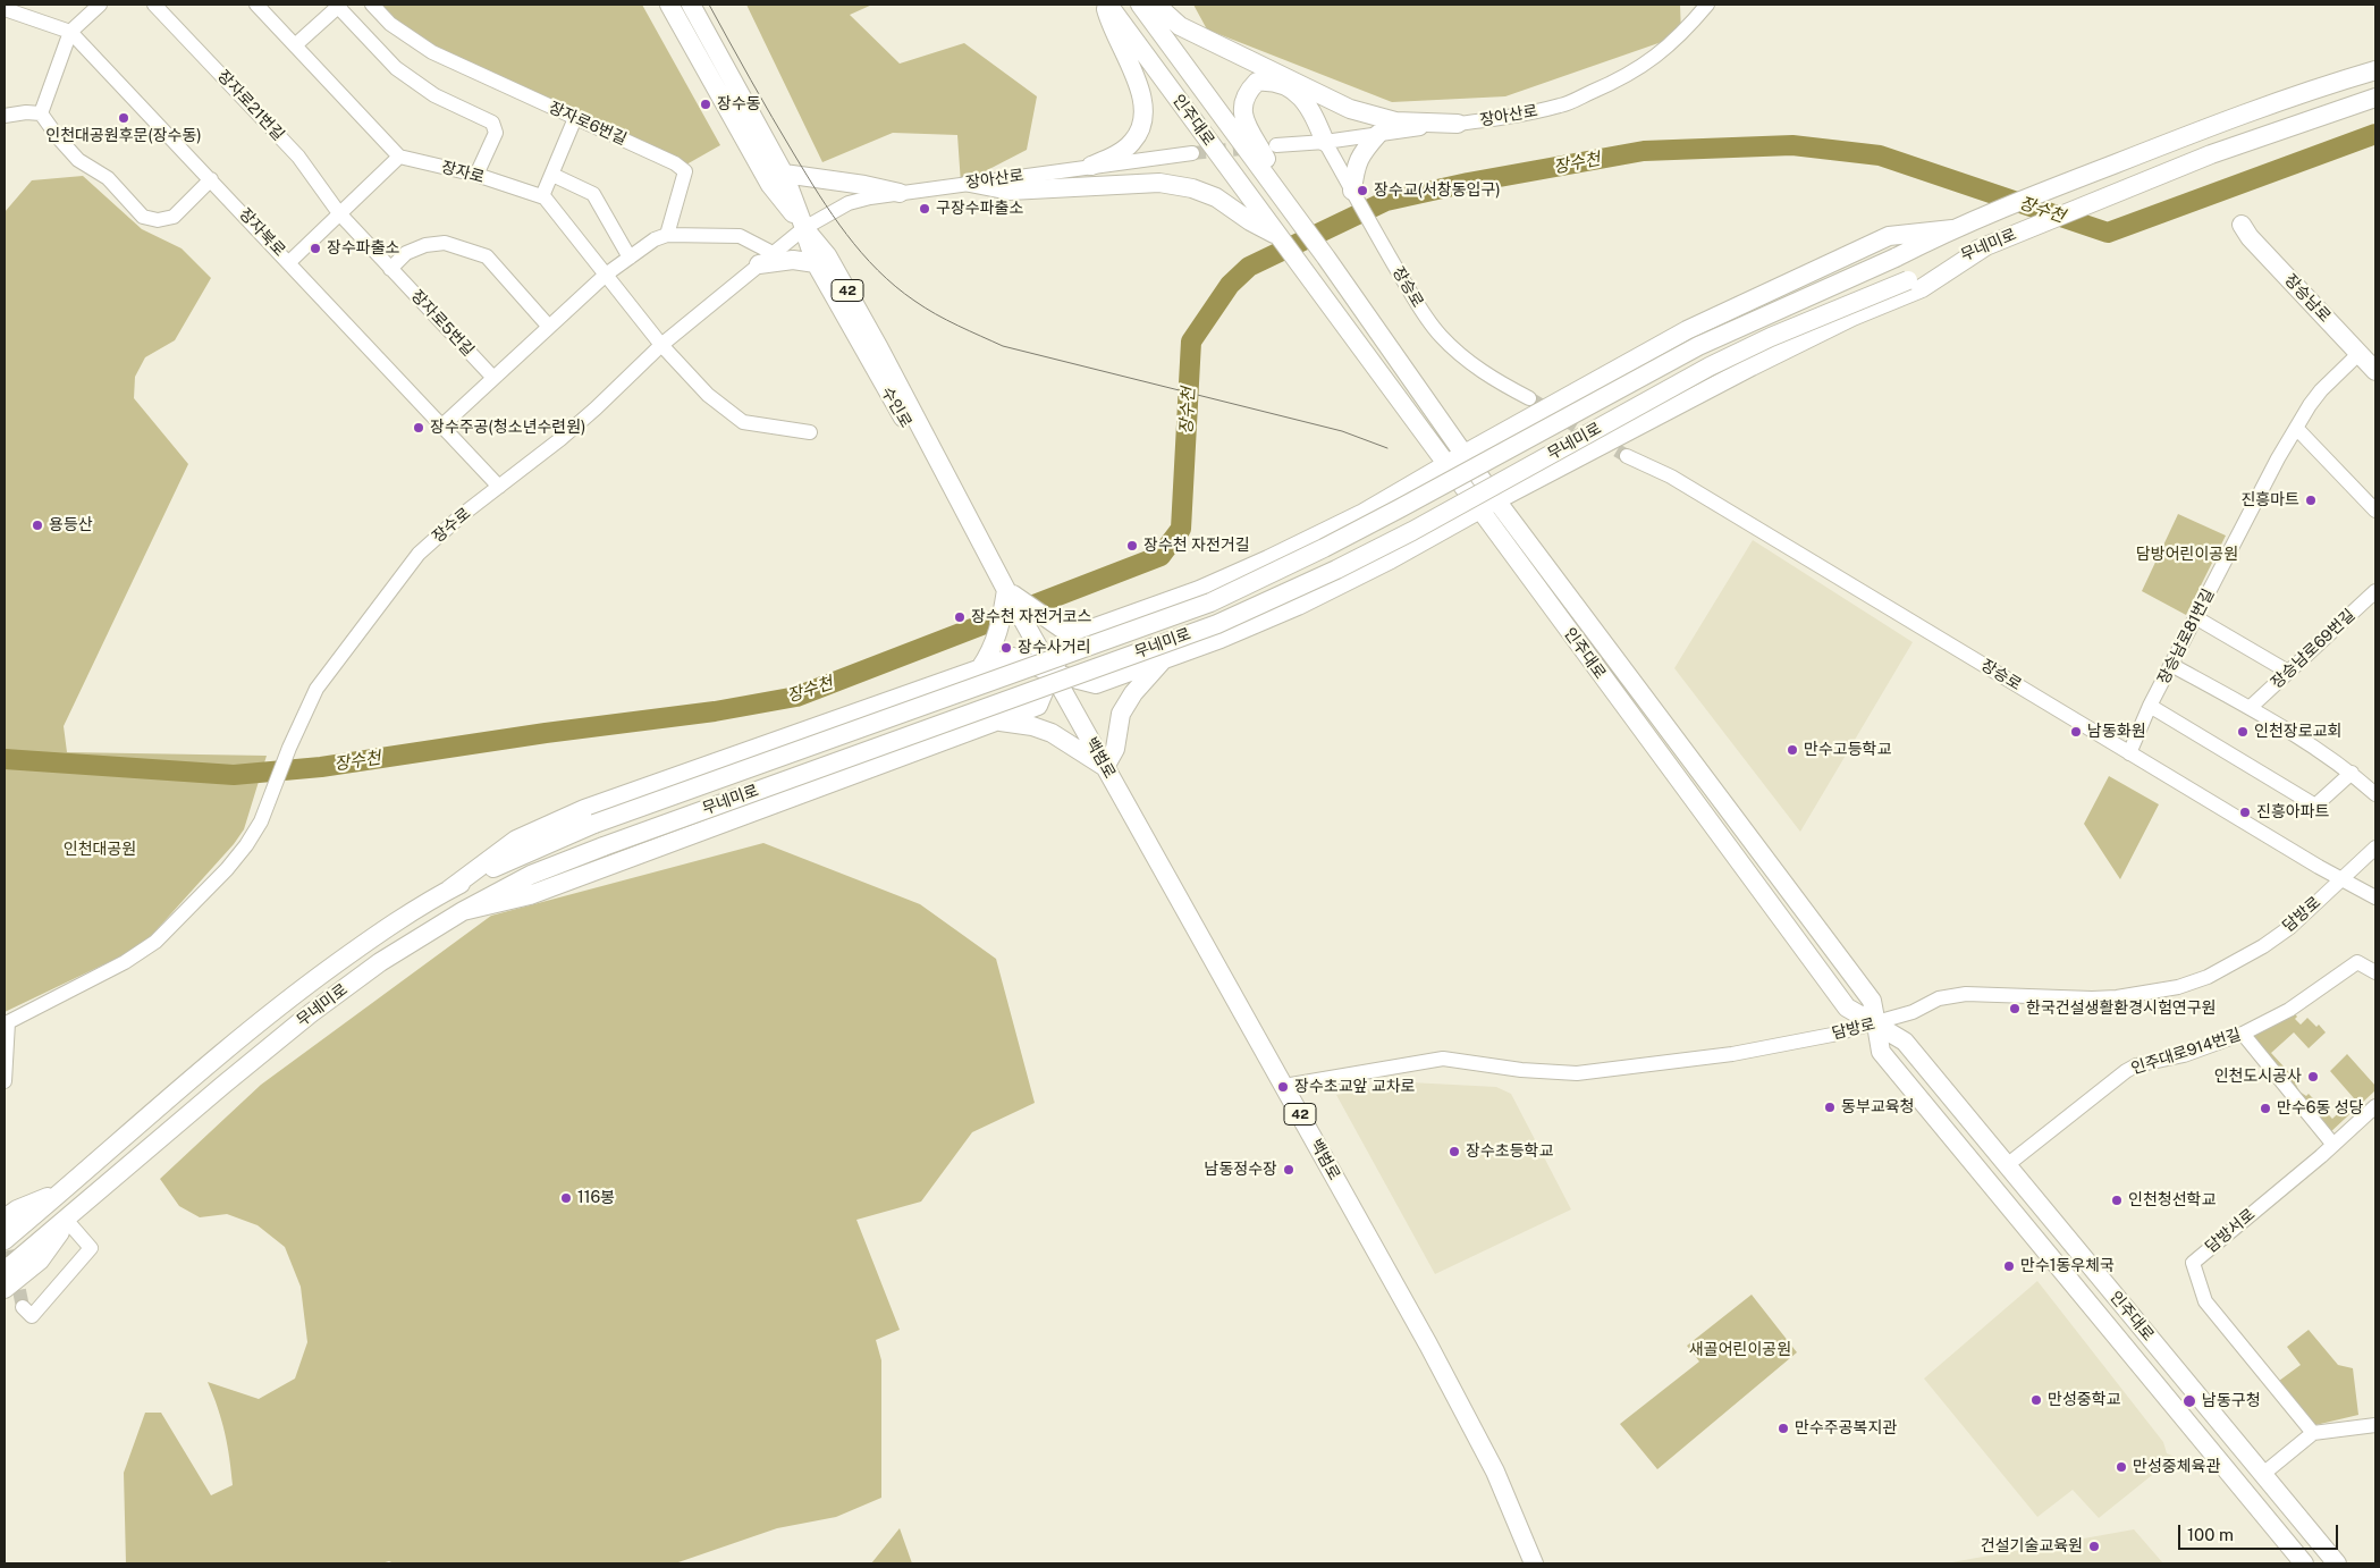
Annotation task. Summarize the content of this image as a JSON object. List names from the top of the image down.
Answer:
{
  "streets": {
    "main road": [
      "인주대로",
      "무네미로",
      "42",
      "장승남로",
      "수인로",
      "백범로"
    ],
    "street": [
      "장자로21번길",
      "장아산로",
      "장자로6번길",
      "장자로",
      "장자북로",
      "장승로",
      "장자로5번길",
      "장수로",
      "장승남로81번길",
      "장승남로69번길",
      "담방로",
      "인주대로914번길",
      "담방서로"
    ]
  },
  "crossings": [
    ["장자로21번길", "장자로5번길"],
    ["장아산로", "장승로"],
    ["장아산로", "수인로"],
    ["장아산로", "장수로"],
    ["인주대로", "담방로"],
    ["인주대로", "인주대로914번길"],
    ["장자북로", "장수로"],
    ["장승로", "장승남로81번길"],
    ["장승로", "담방로"],
    ["장승남로", "장승남로81번길"],
    ["수인로", "장수로"],
    ["수인로", "백범로"],
    ["백범로", "담방로"]
  ],
  "water": ["장수천"],
  "parks": ["담방어린이공원", "인천대공원", "새골어린이공원"],
  "places": [
    "장수동",
    "인천대공원후문(장수동)",
    "장수교(서창동입구)",
    "구장수파출소",
    "장수파출소",
    "장수주공(청소년수련원)",
    "진흥마트",
    "용등산",
    "장수천 자전거길",
    "장수천 자전거코스",
    "장수사거리",
    "남동화원",
    "인천장로교회",
    "만수고등학교",
    "진흥아파트",
    "한국건설생활환경시험연구원",
    "인천도시공사",
    "장수초교앞 교차로",
    "동부교육청",
    "만수6동 성당",
    "장수초등학교",
    "남동정수장",
    "116봉",
    "인천청선학교",
    "만수1동우체국",
    "만성중학교",
    "남동구청",
    "만수주공복지관",
    "만성중체육관",
    "건설기술교육원"
  ],
  "scale_bar": "100 m"
}
